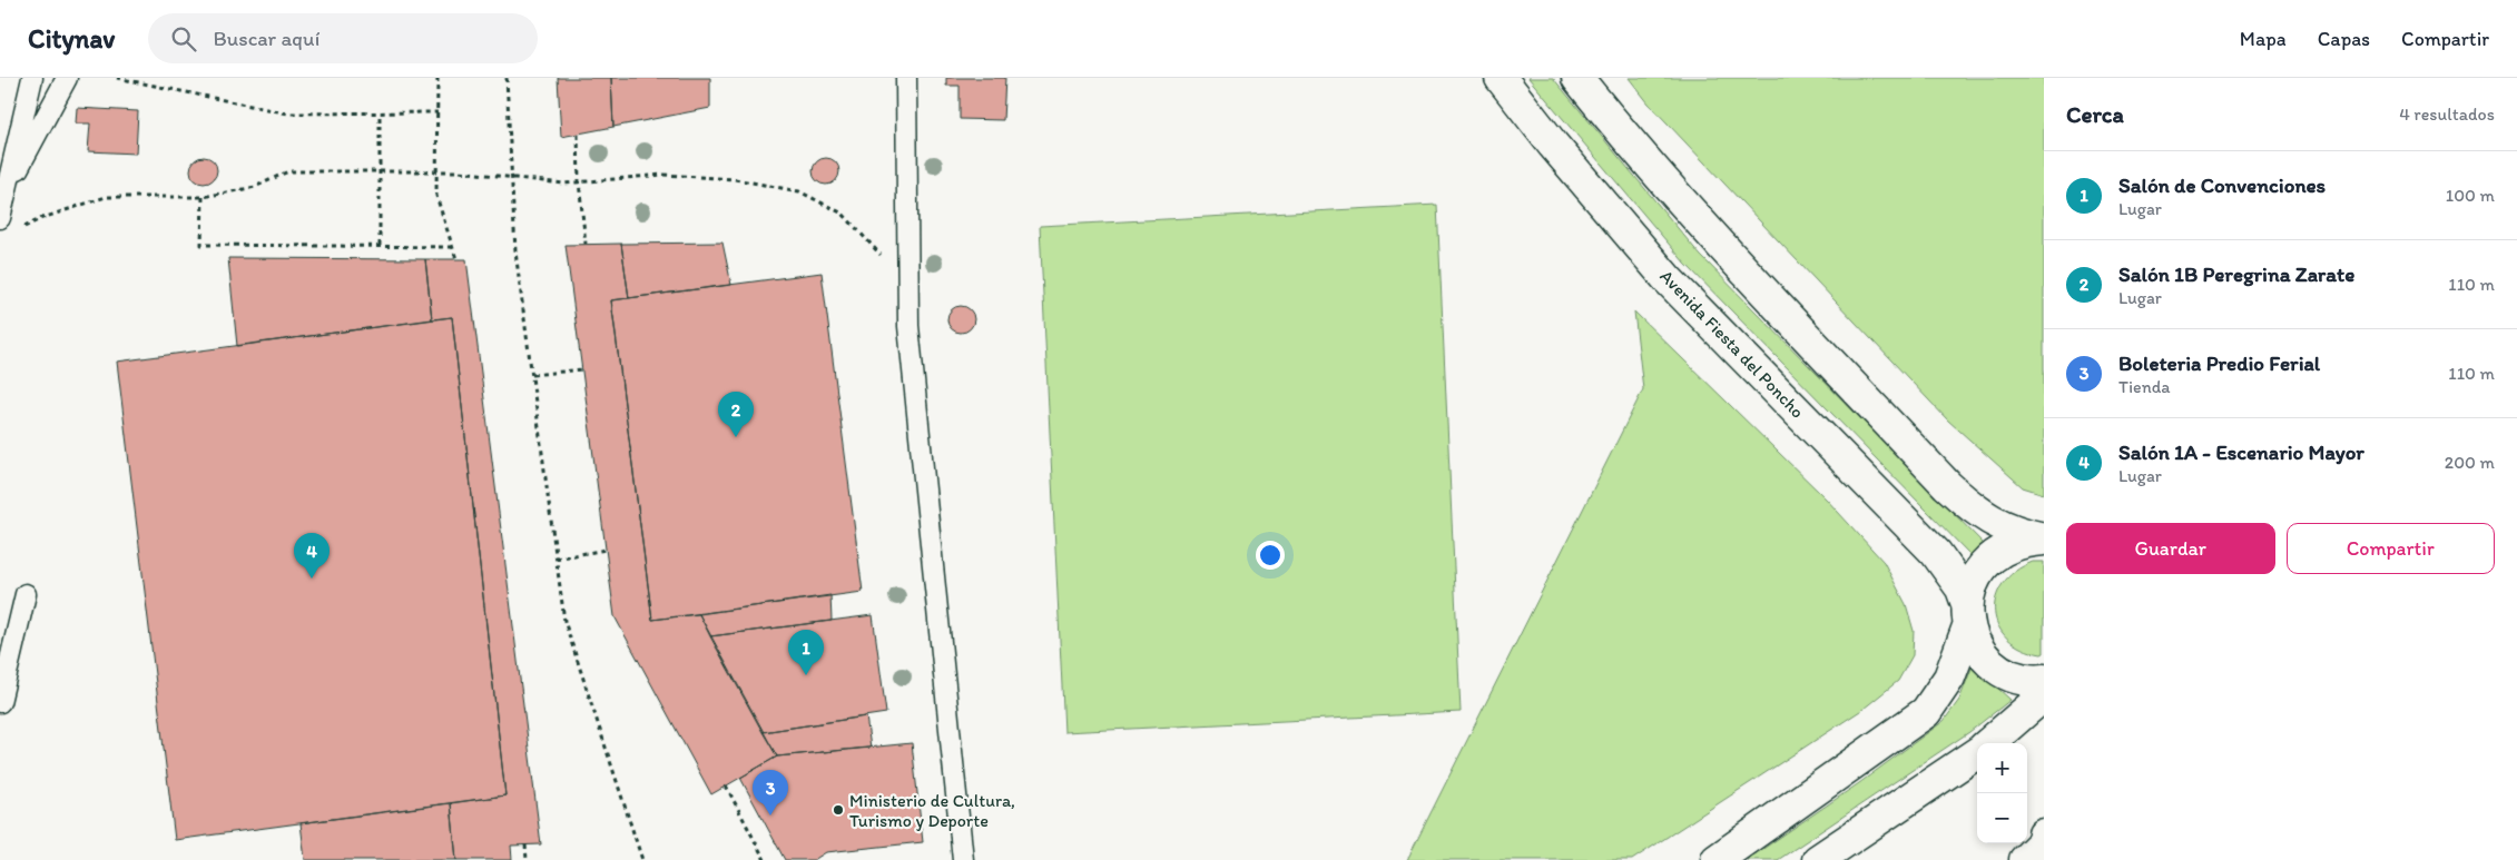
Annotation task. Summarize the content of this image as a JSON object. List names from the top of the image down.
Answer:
{
  "streets": {
    "street": ["Avenida Fiesta del Poncho"]
  },
  "places": ["Ministerio de Cultura, Turismo y Deporte"],
  "page": {
    "header": "Citynav",
    "search": "Buscar aquí",
    "nav": ["Mapa", "Capas", "Compartir"],
    "heading": ["Cerca", "4 resultados"],
    "list": [
      {
        "mark": "1",
        "name": "Salón de Convenciones",
        "note": "Lugar",
        "value": "100 m"
      },
      {
        "mark": "2",
        "name": "Salón 1B Peregrina Zarate",
        "note": "Lugar",
        "value": "110 m"
      },
      {
        "mark": "3",
        "name": "Boleteria Predio Ferial",
        "note": "Tienda",
        "value": "110 m"
      },
      {
        "mark": "4",
        "name": "Salón 1A - Escenario Mayor",
        "note": "Lugar",
        "value": "200 m"
      }
    ],
    "pins": [
      "2",
      "4",
      "1",
      "3"
    ],
    "buttons": ["Guardar", "Compartir"],
    "map_buttons": ["+", "−"]
  }
}
